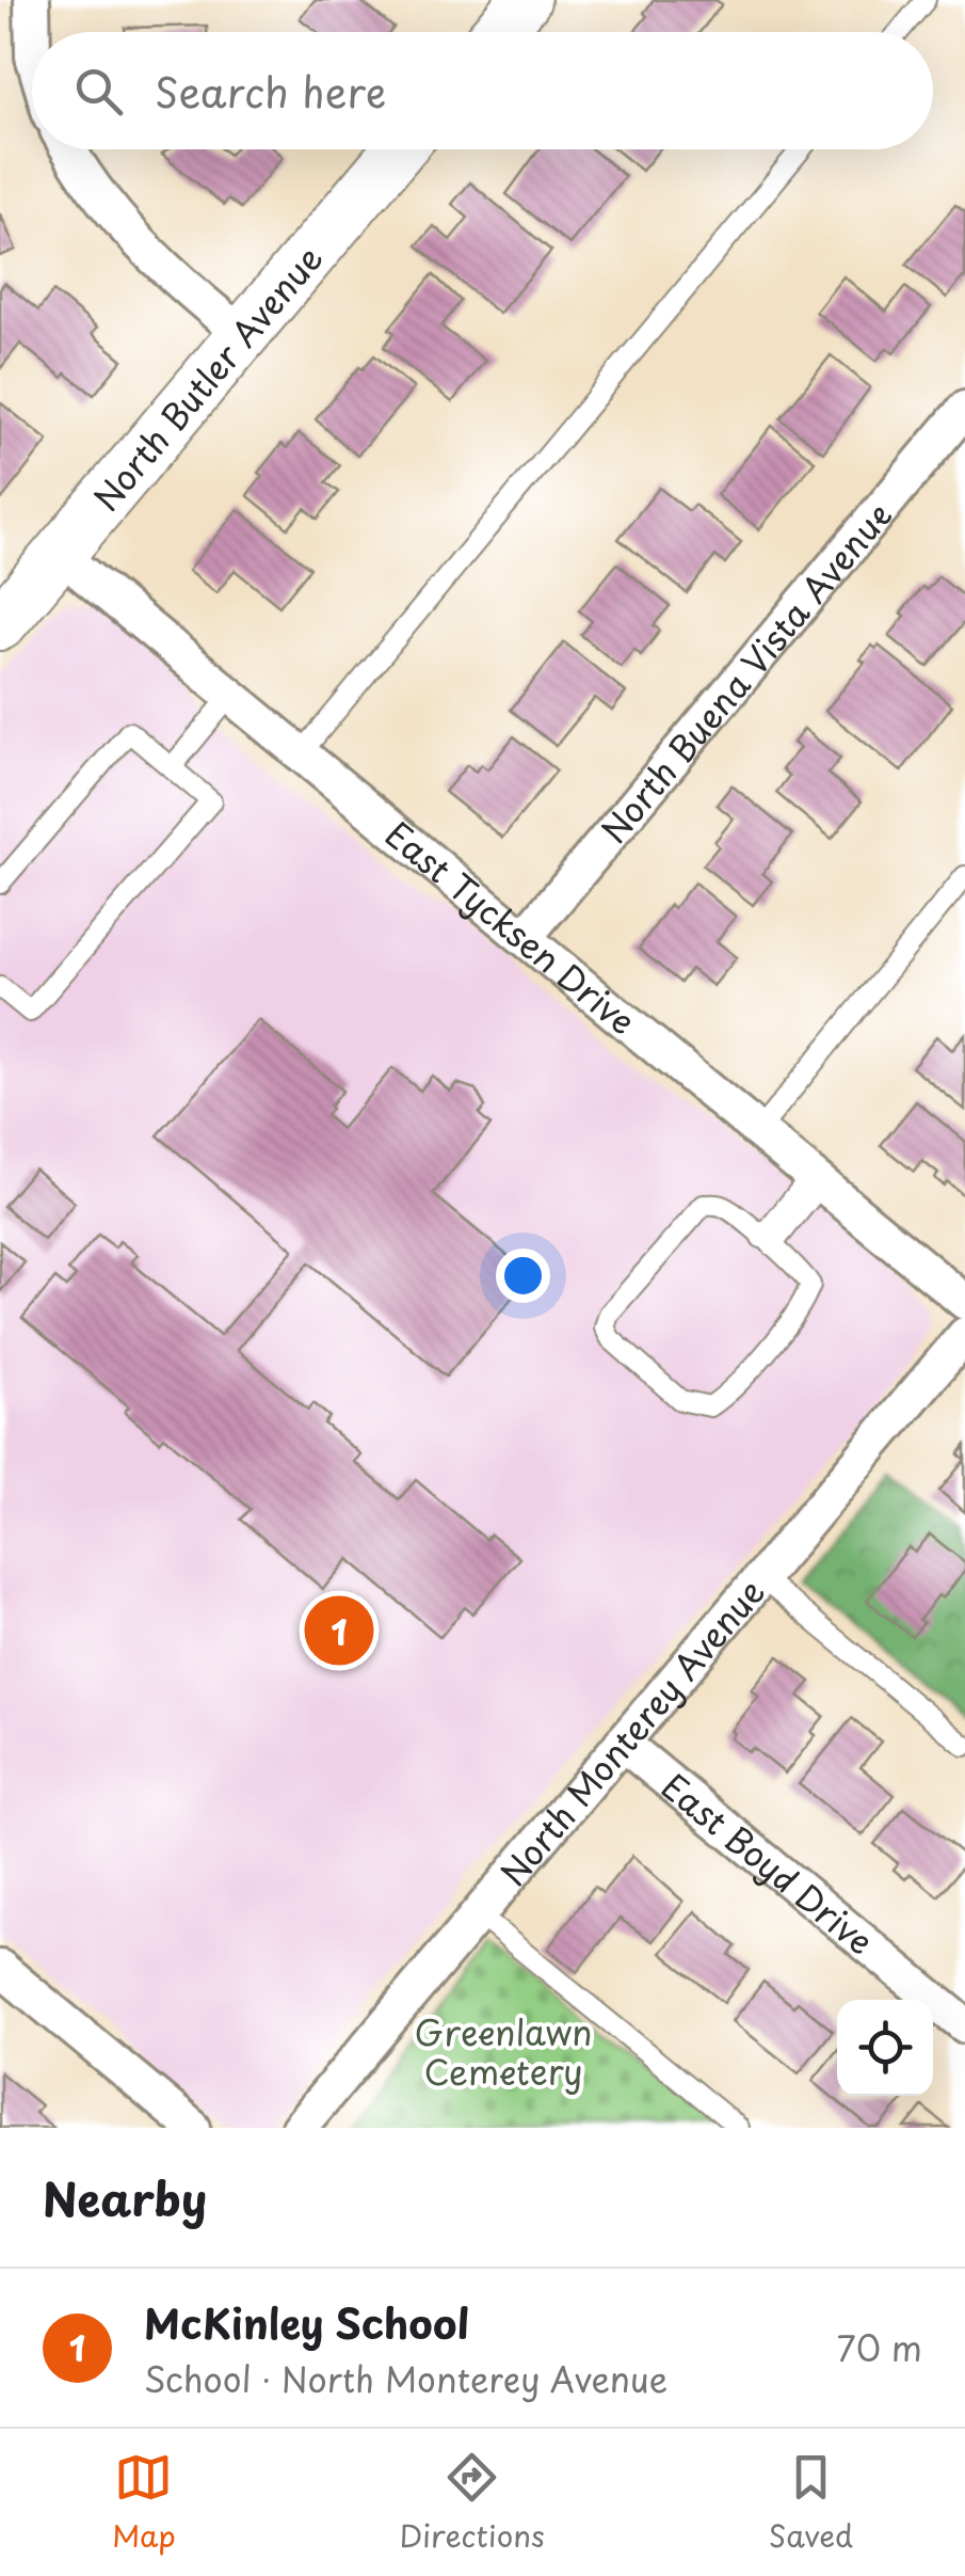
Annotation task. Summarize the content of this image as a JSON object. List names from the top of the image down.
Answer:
{
  "streets": {
    "main road": ["North Butler Avenue"],
    "street": [
      "North Buena Vista Avenue",
      "East Tycksen Drive",
      "North Monterey Avenue",
      "East Boyd Drive"
    ]
  },
  "crossings": [
    ["North Butler Avenue", "East Tycksen Drive"],
    ["North Buena Vista Avenue", "East Tycksen Drive"],
    ["North Monterey Avenue", "East Boyd Drive"]
  ],
  "parks": ["Greenlawn Cemetery"],
  "page": {
    "search": "Search here",
    "pins": "1",
    "heading": "Nearby",
    "list": [
      {
        "mark": "1",
        "name": "McKinley School",
        "note": "School · North Monterey Avenue",
        "value": "70 m"
      }
    ],
    "nav": ["Map", "Directions", "Saved"]
  }
}
